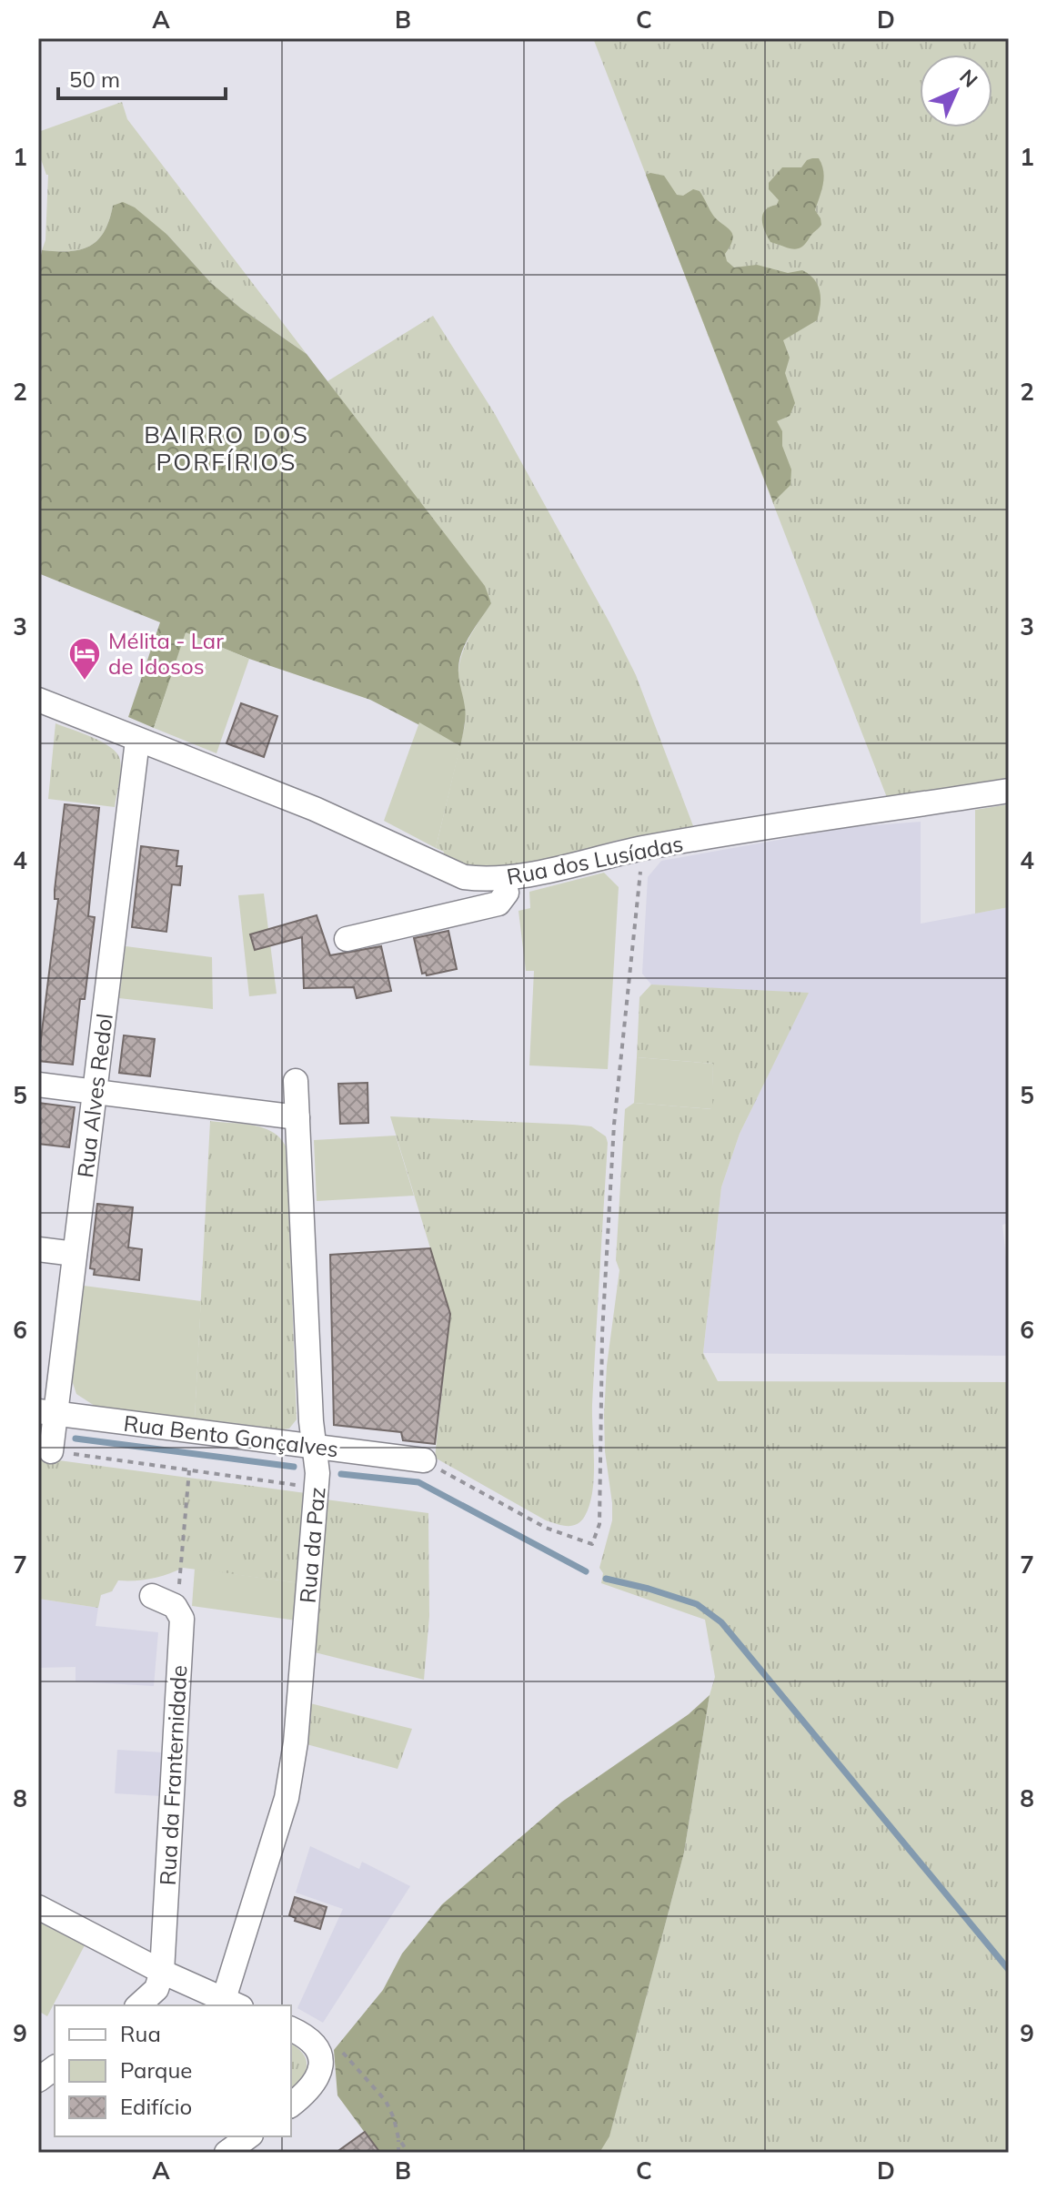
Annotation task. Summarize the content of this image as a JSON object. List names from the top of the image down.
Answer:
{
  "streets": {
    "street": [
      "Rua dos Lusíadas",
      "Rua Alves Redol",
      "Rua Bento Gonçalves",
      "Rua da Paz",
      "Rua da Franternidade"
    ]
  },
  "crossings": [
    ["Rua dos Lusíadas", "Rua Alves Redol"],
    ["Rua Alves Redol", "Rua Bento Gonçalves"],
    ["Rua Bento Gonçalves", "Rua da Paz"]
  ],
  "districts": ["BAIRRO DOS PORFÍRIOS"],
  "places": {
    "hotel": ["Mélita - Lar de Idosos"]
  },
  "legend": ["Rua", "Parque", "Edifício"],
  "scale_bar": "50 m",
  "north": "top right",
  "grid": {
    "columns": [
      "A",
      "B",
      "C",
      "D"
    ],
    "rows": [
      "1",
      "2",
      "3",
      "4",
      "5",
      "6",
      "7",
      "8",
      "9"
    ]
  }
}
